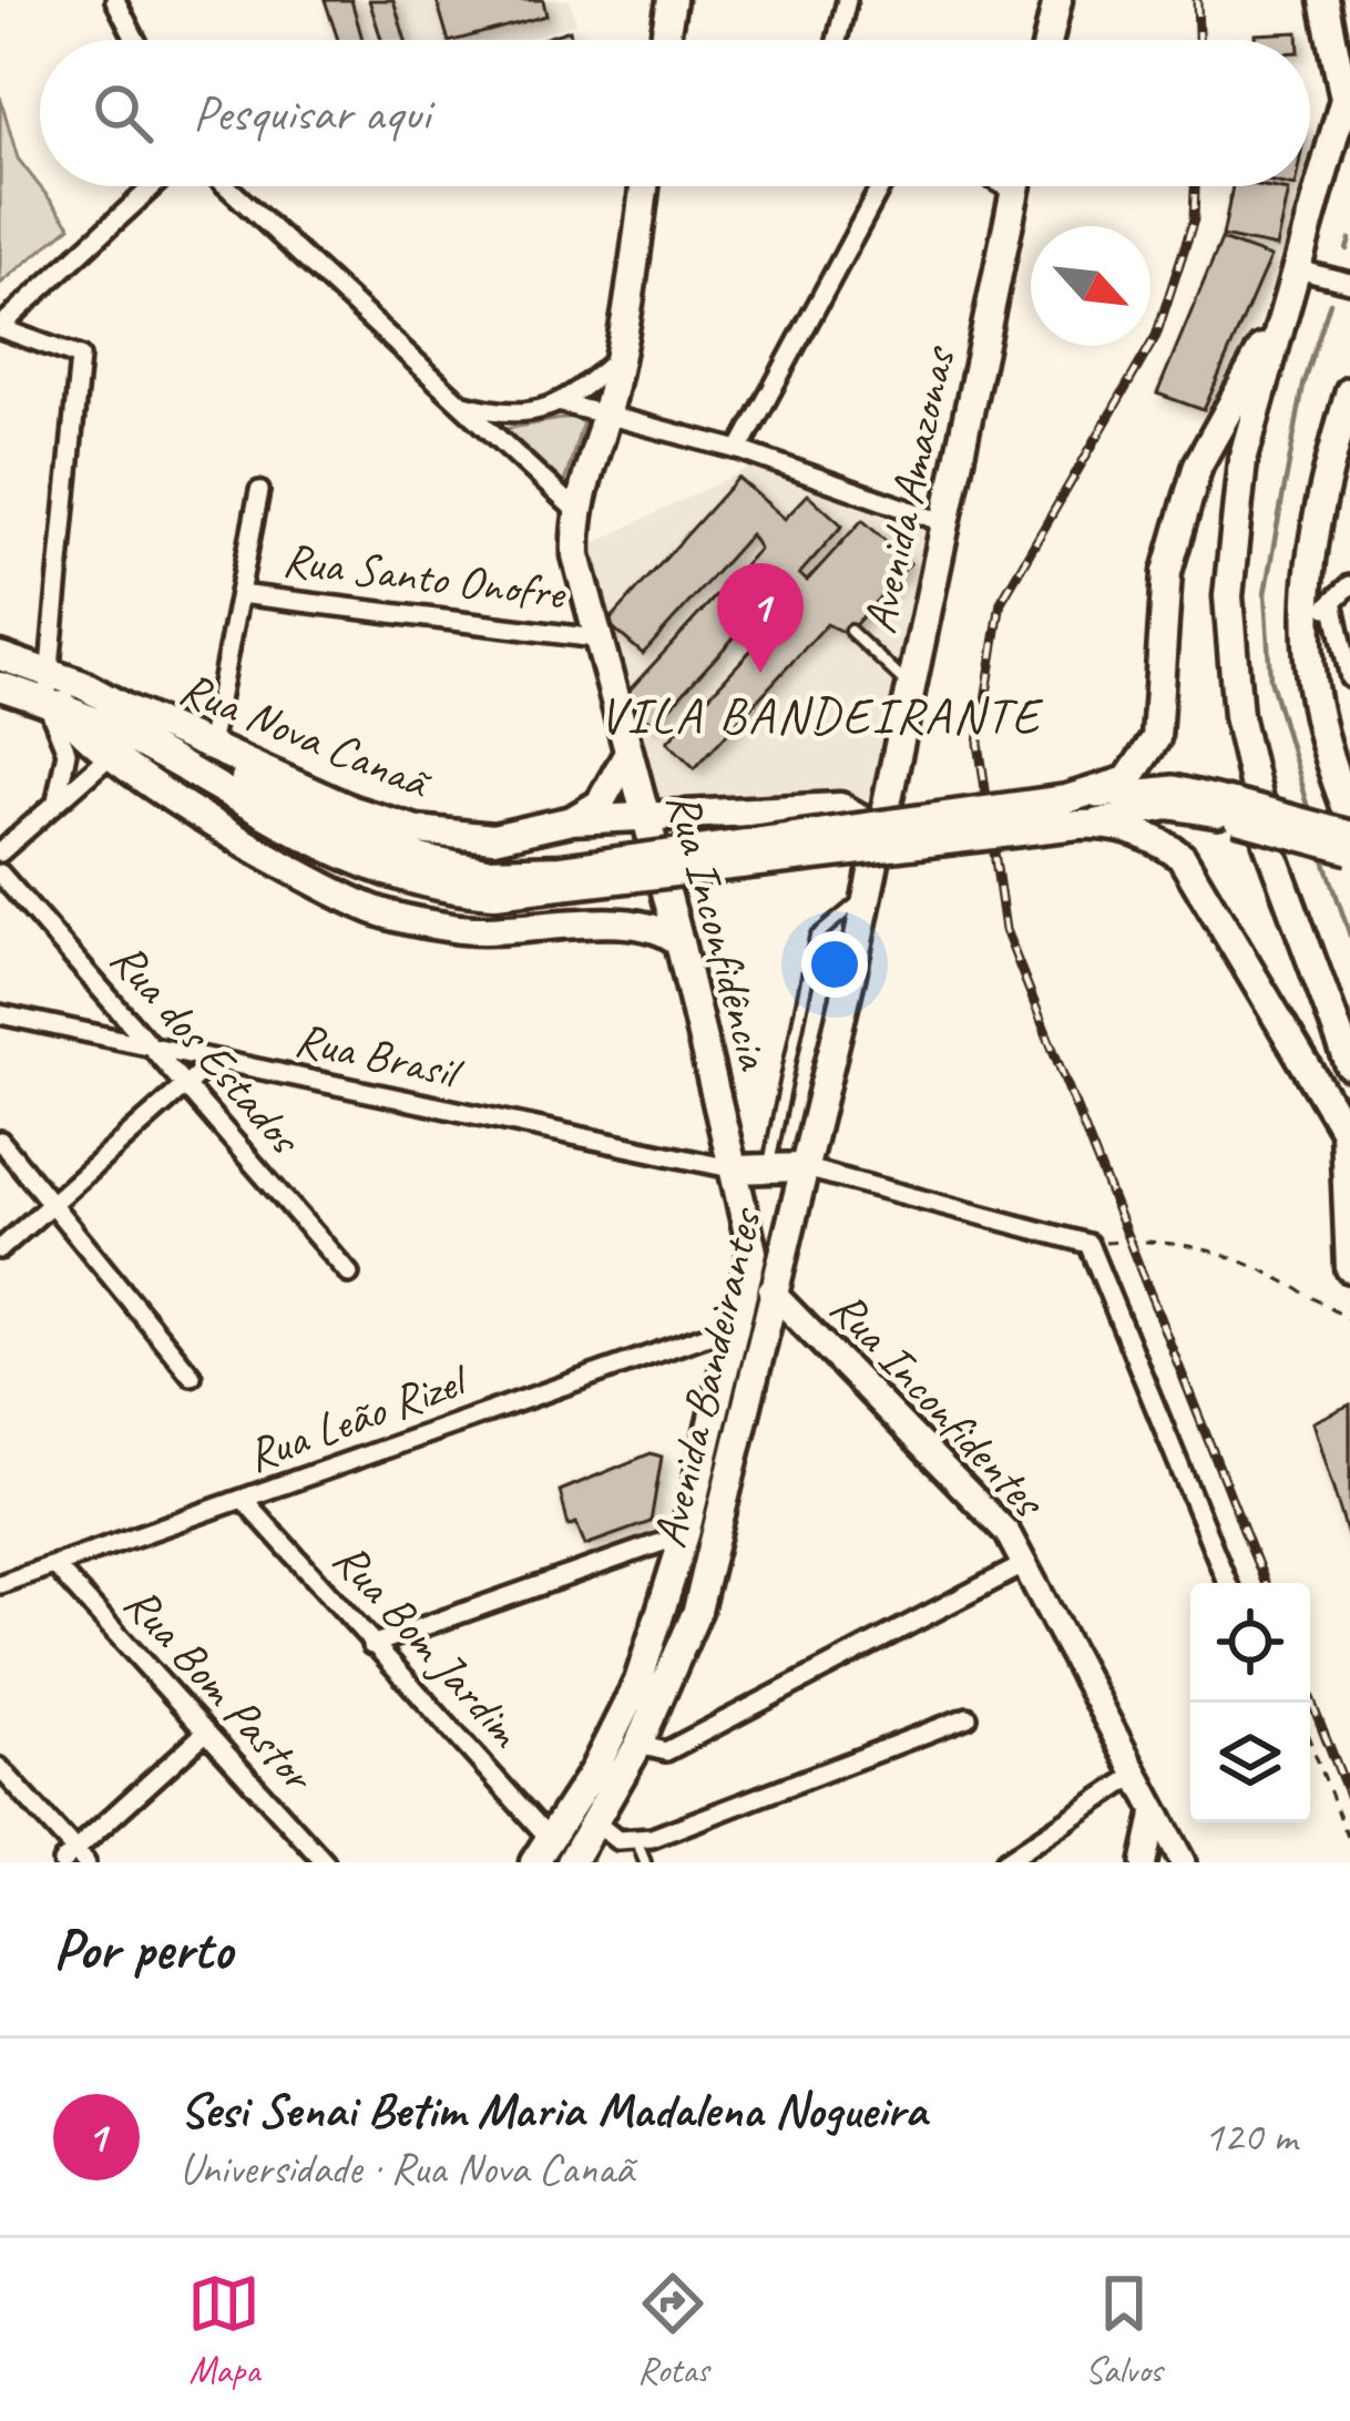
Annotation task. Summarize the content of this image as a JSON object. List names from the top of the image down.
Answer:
{
  "streets": {
    "main road": [
      "Avenida Amazonas",
      "Rua Nova Canaã",
      "Rua Inconfidência",
      "Avenida Bandeirantes"
    ],
    "street": [
      "Rua Santo Onofre",
      "Rua dos Estados",
      "Rua Brasil",
      "Rua Inconfidentes",
      "Rua Leão Rizel",
      "Rua Bom Jardim",
      "Rua Bom Pastor"
    ]
  },
  "crossings": [
    ["Avenida Amazonas", "Avenida Bandeirantes"],
    ["Rua Santo Onofre", "Rua Inconfidência"],
    ["Rua Nova Canaã", "Rua Inconfidência"],
    ["Rua Nova Canaã", "Avenida Bandeirantes"],
    ["Rua Inconfidência", "Rua Brasil"],
    ["Rua Inconfidência", "Avenida Bandeirantes"],
    ["Rua dos Estados", "Rua Brasil"],
    ["Avenida Bandeirantes", "Rua Inconfidentes"],
    ["Avenida Bandeirantes", "Rua Leão Rizel"],
    ["Avenida Bandeirantes", "Rua Bom Jardim"],
    ["Rua Leão Rizel", "Rua Bom Jardim"],
    ["Rua Leão Rizel", "Rua Bom Pastor"]
  ],
  "districts": ["VILA BANDEIRANTE"],
  "north": "bottom right",
  "page": {
    "search": "Pesquisar aqui",
    "pins": "1",
    "heading": "Por perto",
    "list": [
      {
        "mark": "1",
        "name": "Sesi Senai Betim Maria Madalena Nogueira",
        "note": "Universidade · Rua Nova Canaã",
        "value": "120 m"
      }
    ],
    "nav": ["Mapa", "Rotas", "Salvos"]
  }
}
